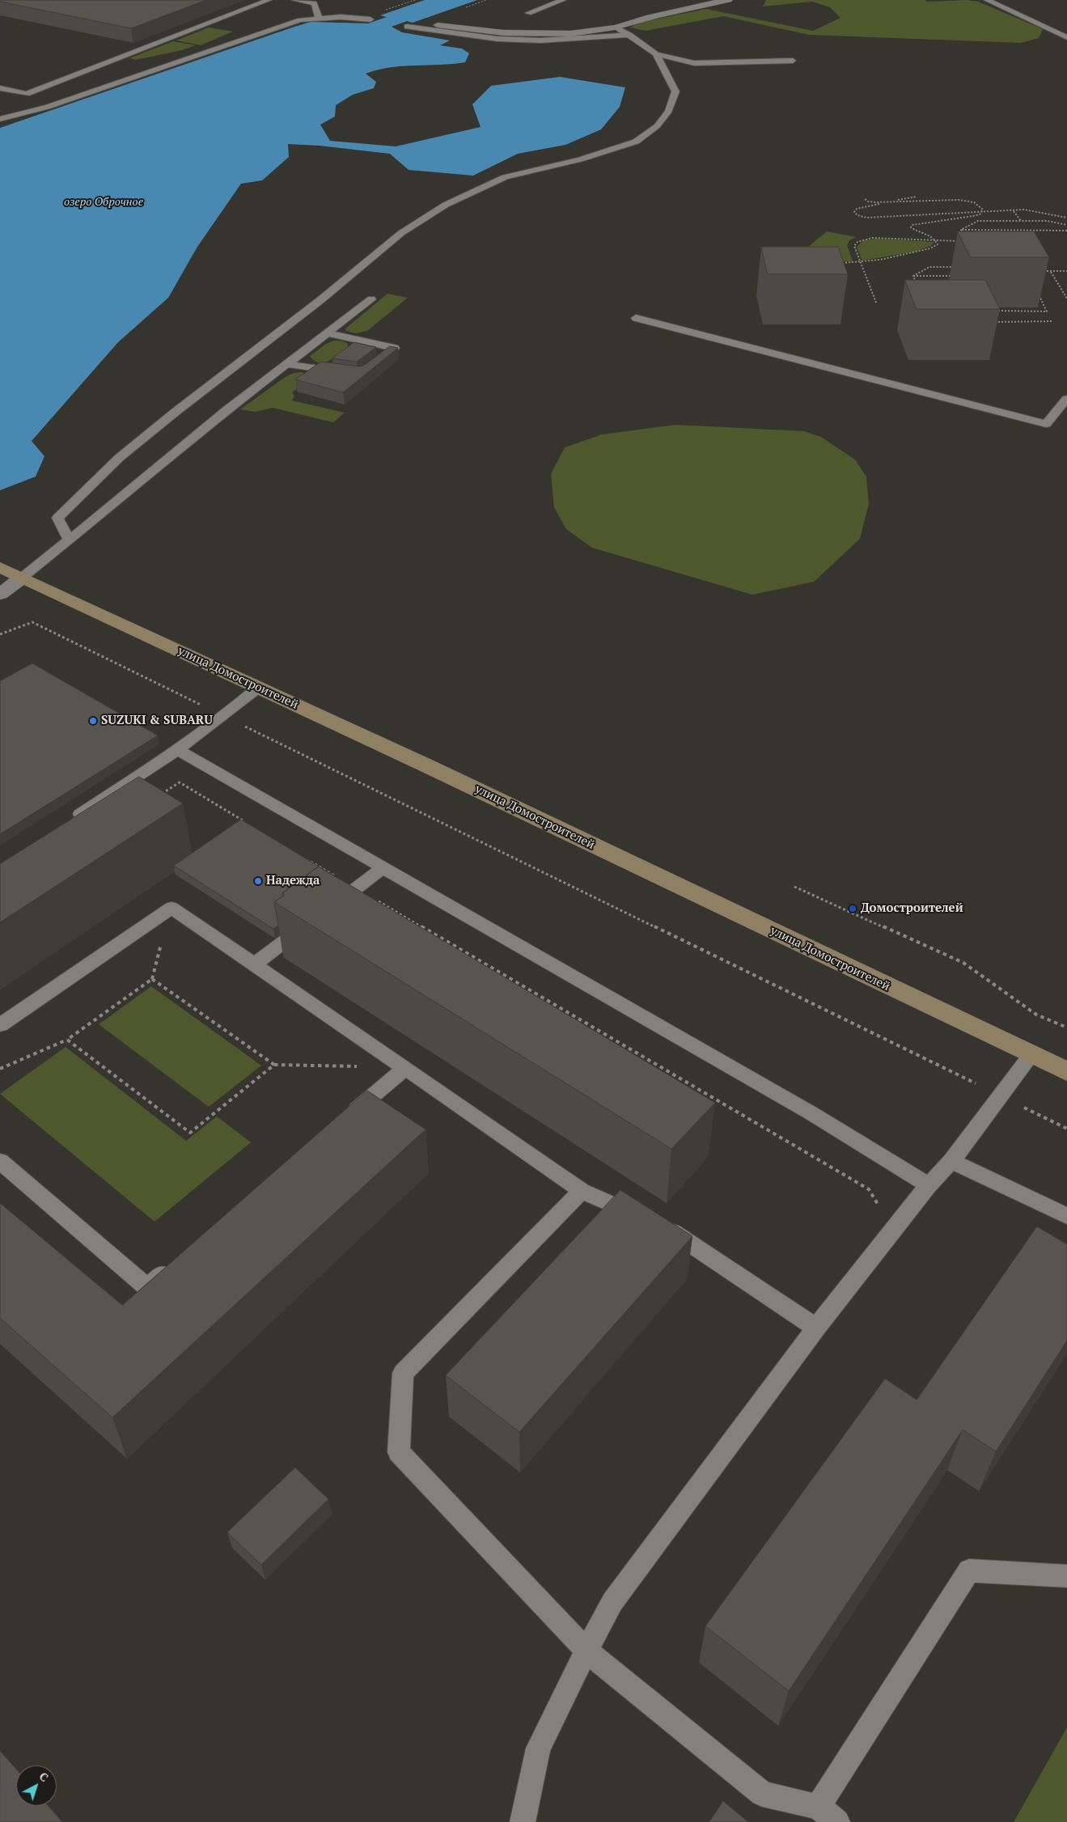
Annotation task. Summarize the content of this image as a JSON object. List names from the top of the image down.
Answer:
{
  "streets": {
    "main road": ["улица Домостроителей"]
  },
  "water": ["озеро Оброчное"],
  "places": ["SUZUKI & SUBARU", "Надежда", "Домостроителей"],
  "north": "top right"
}
